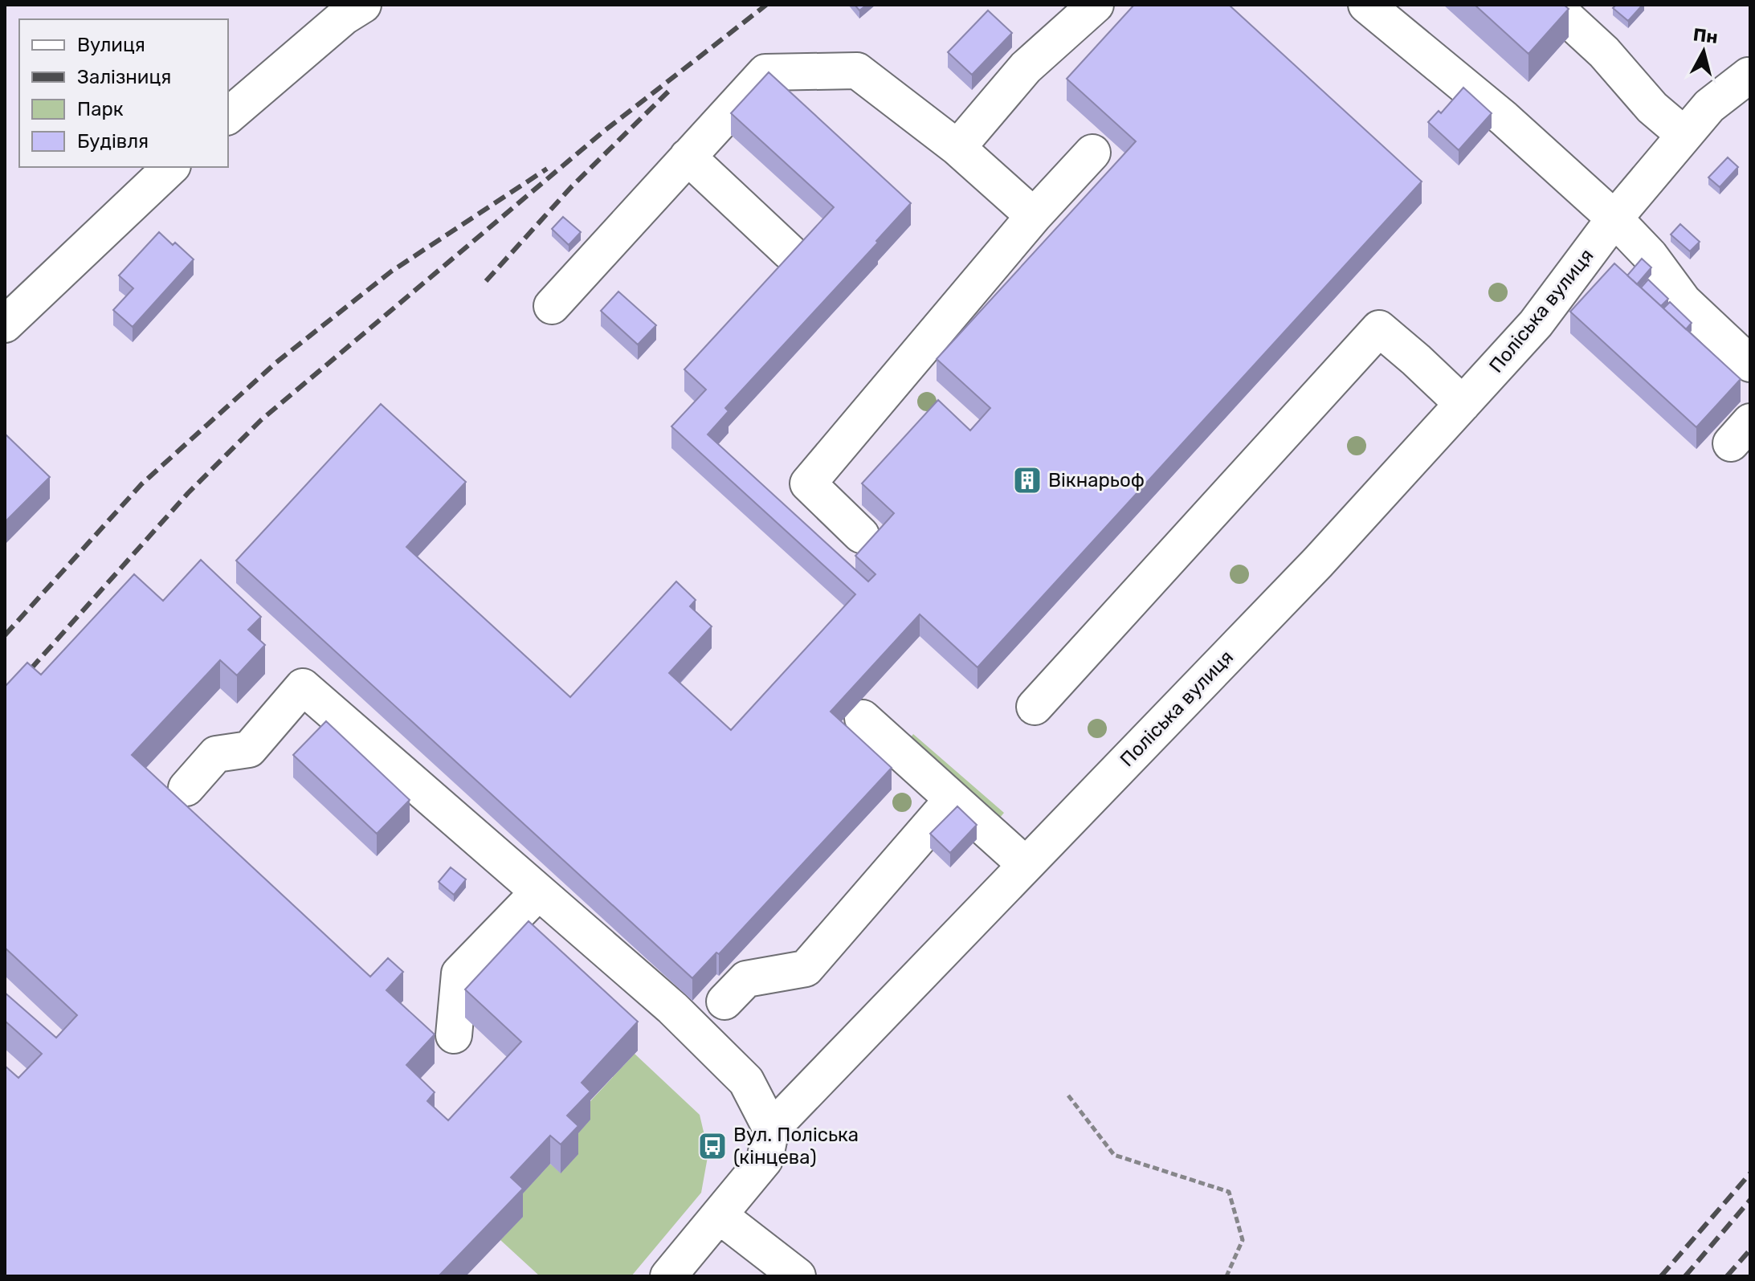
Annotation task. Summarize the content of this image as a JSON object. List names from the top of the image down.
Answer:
{
  "streets": {
    "street": ["Поліська вулиця"]
  },
  "places": {
    "building": ["Вікнарьоф"],
    "bus stop": ["Вул. Поліська (кінцева)"]
  },
  "legend": [
    "Вулиця",
    "Залізниця",
    "Парк",
    "Будівля"
  ],
  "north": "top"
}
